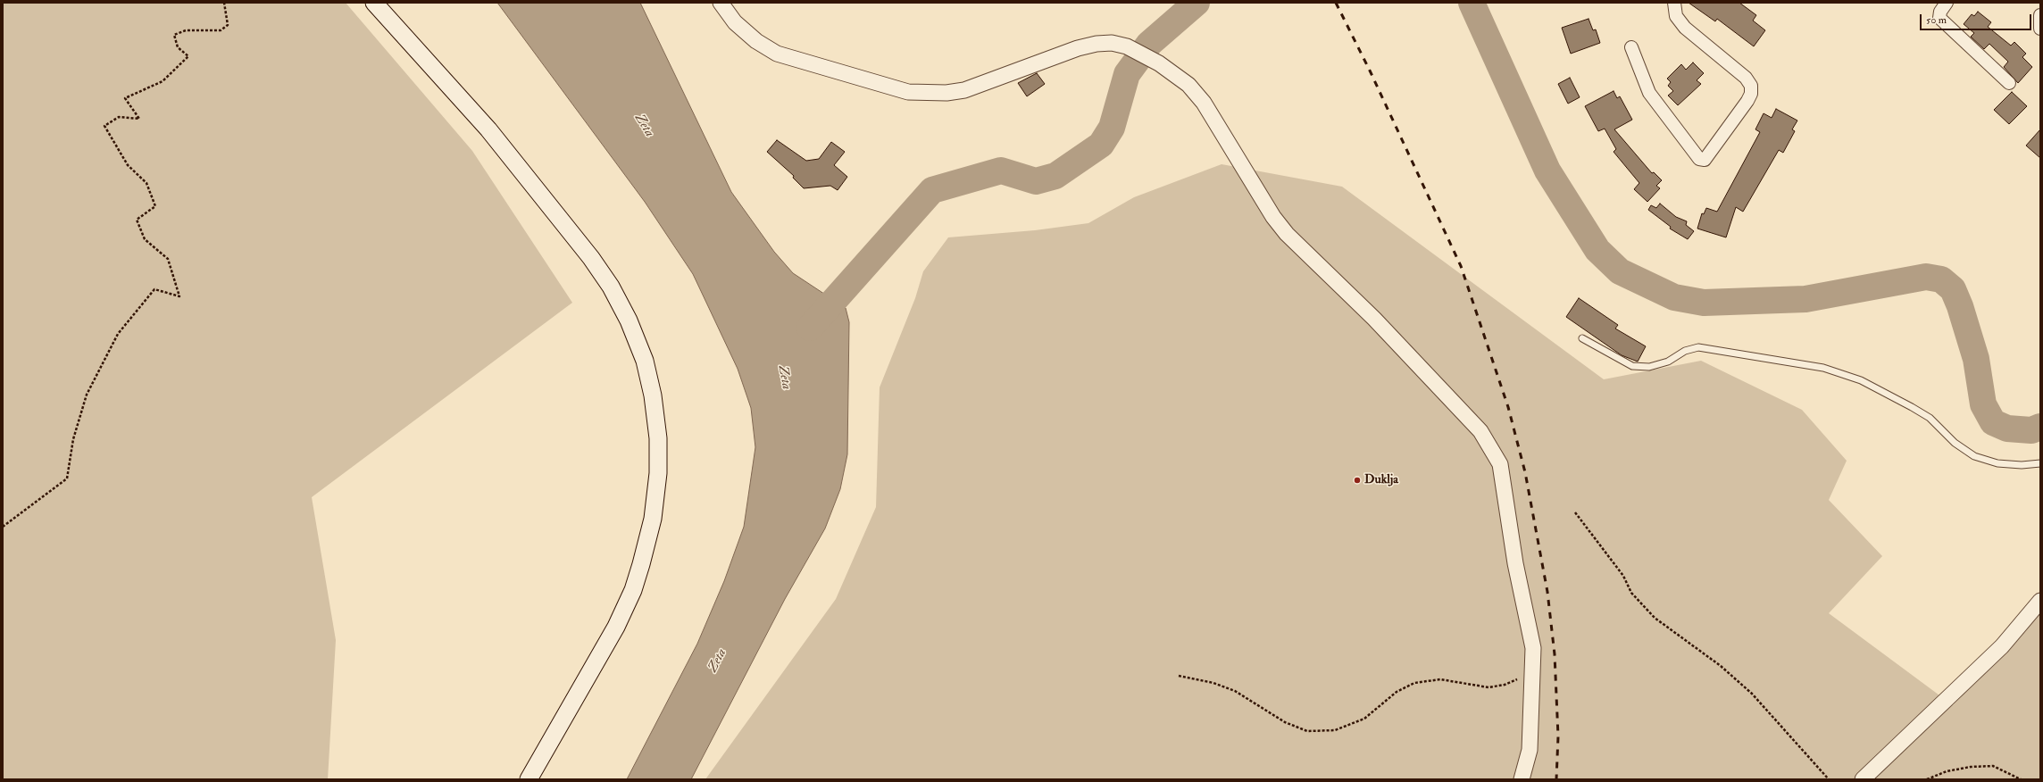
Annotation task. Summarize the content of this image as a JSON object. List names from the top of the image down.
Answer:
{
  "water": ["Zeta"],
  "places": ["Duklja"],
  "scale_bar": "50 m"
}
